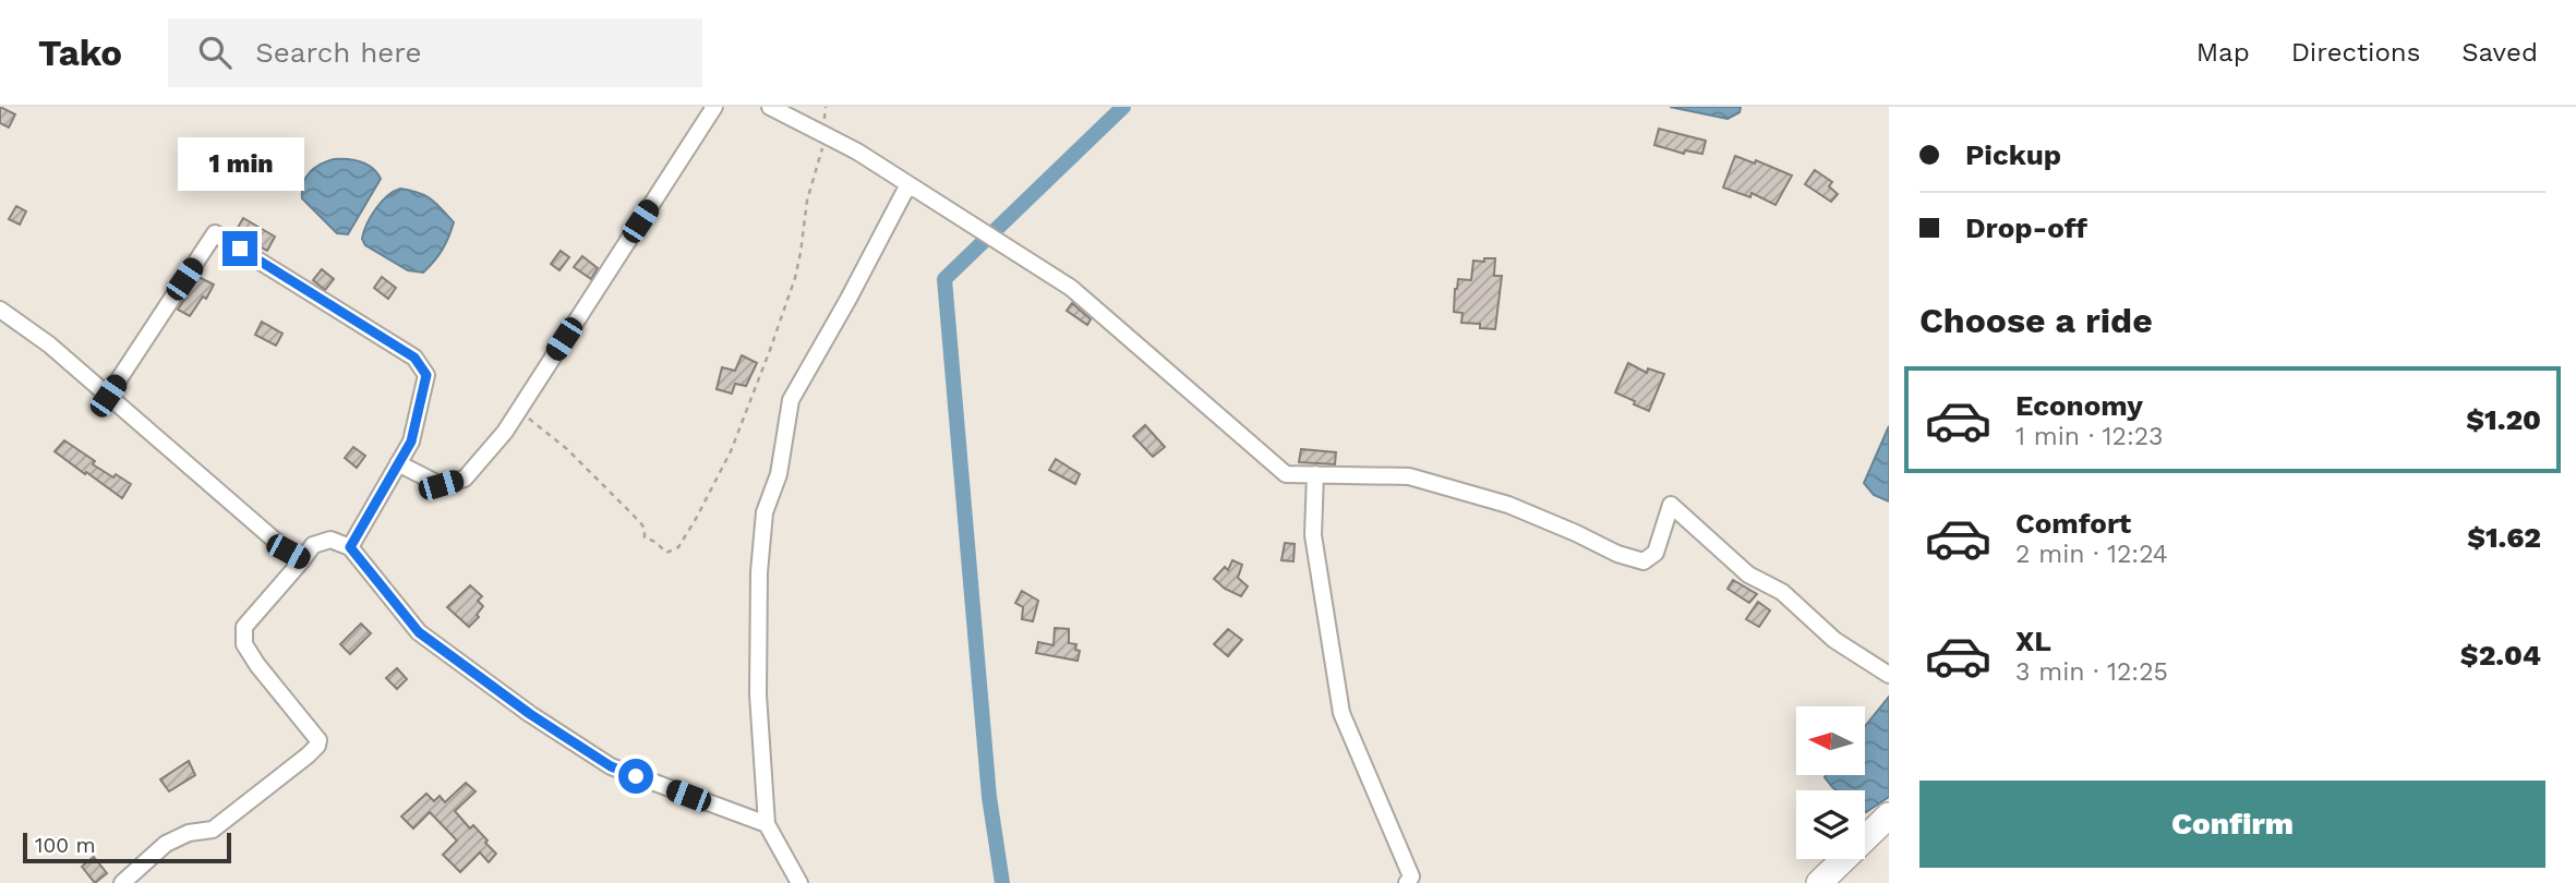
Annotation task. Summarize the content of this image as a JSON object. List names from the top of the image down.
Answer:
{
  "scale_bar": "100 m",
  "north": "left",
  "page": {
    "header": "Tako",
    "search": "Search here",
    "nav": ["Map", "Directions", "Saved"],
    "banner": ["Pickup", "Drop-off"],
    "bubble": "1 min",
    "heading": "Choose a ride",
    "list": [
      {
        "name": "Economy",
        "note": "1 min · 12:23",
        "value": "$1.20"
      },
      {
        "name": "Comfort",
        "note": "2 min · 12:24",
        "value": "$1.62"
      },
      {
        "name": "XL",
        "note": "3 min · 12:25",
        "value": "$2.04"
      }
    ],
    "buttons": "Confirm",
    "scale": "100 m"
  }
}
